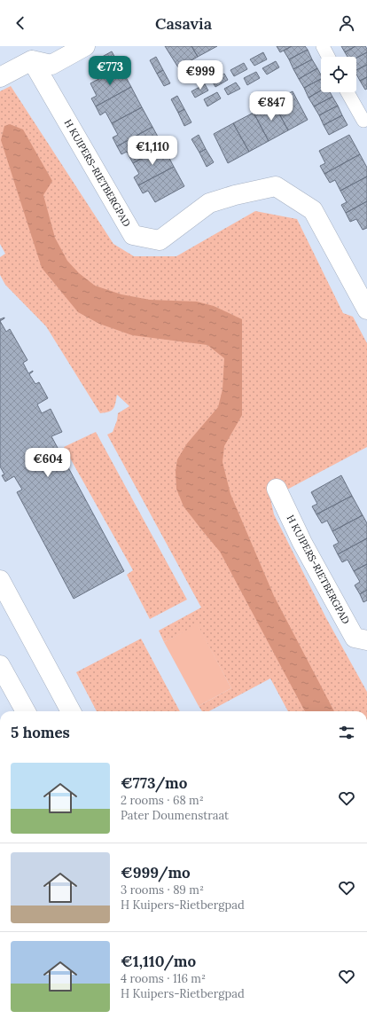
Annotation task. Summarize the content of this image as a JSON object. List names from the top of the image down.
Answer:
{
  "streets": {
    "street": ["H KUIPERS-RIETBERGPAD"]
  },
  "page": {
    "header": "Casavia",
    "price": [
      "€773",
      "€999",
      "€847",
      "€1,110",
      "€604"
    ],
    "heading": "5 homes",
    "list": [
      {
        "name": "€773/mo",
        "note": "2 rooms · 68 m² · Pater Doumenstraat"
      },
      {
        "name": "€999/mo",
        "note": "3 rooms · 89 m² · H Kuipers-Rietbergpad"
      },
      {
        "name": "€1,110/mo",
        "note": "4 rooms · 116 m² · H Kuipers-Rietbergpad"
      }
    ]
  }
}
